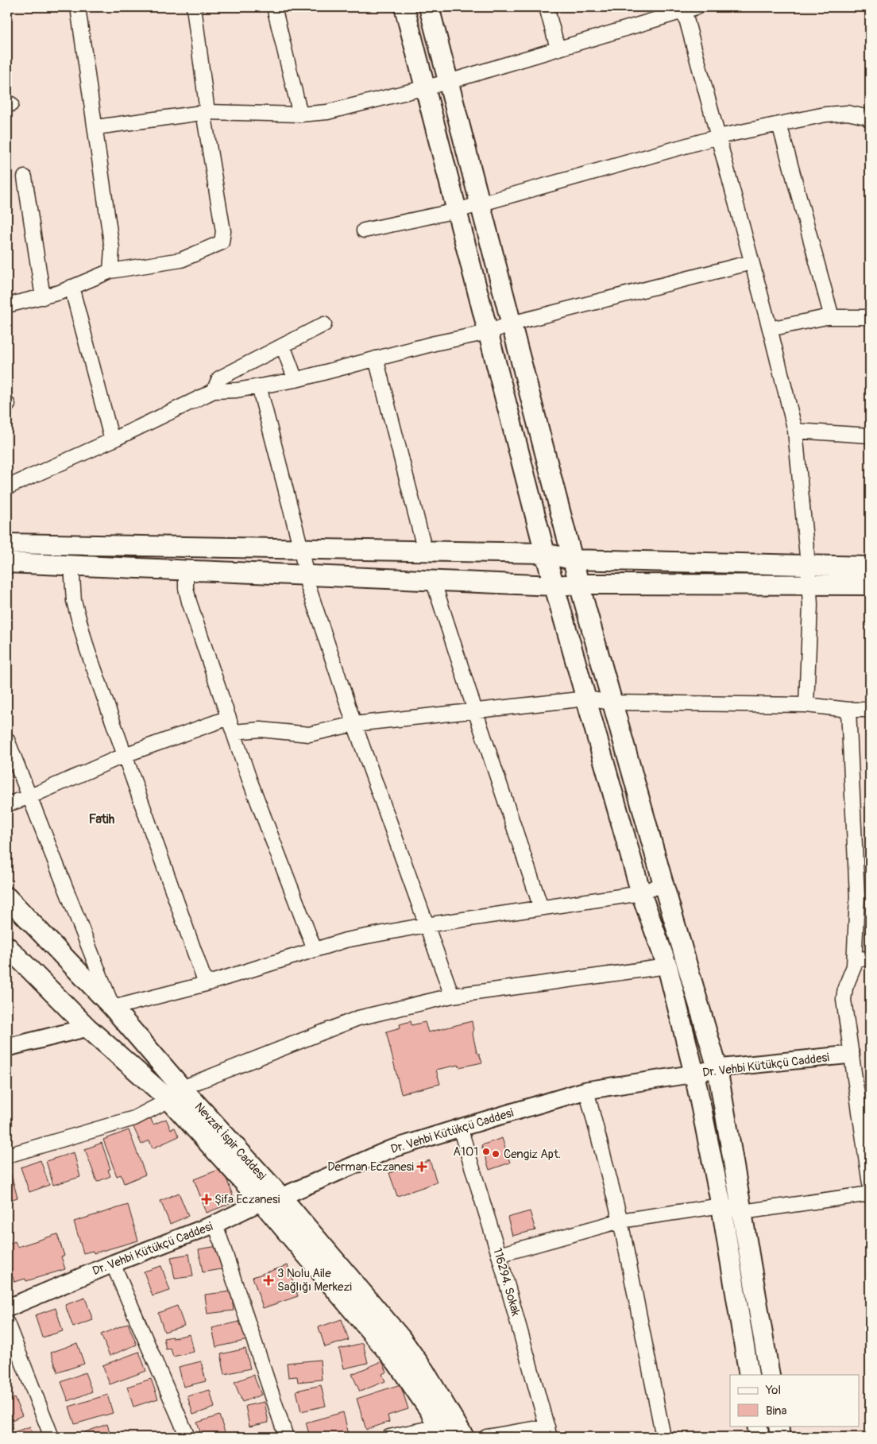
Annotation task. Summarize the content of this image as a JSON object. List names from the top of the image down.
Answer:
{
  "streets": {
    "main road": ["Nevzat İspir Caddesi"],
    "street": ["Dr. Vehbi Kütükçü Caddesi", "116294. Sokak"]
  },
  "crossings": [
    ["Dr. Vehbi Kütükçü Caddesi", "Nevzat İspir Caddesi"],
    ["Dr. Vehbi Kütükçü Caddesi", "116294. Sokak"]
  ],
  "districts": ["Fatih"],
  "places": {
    "other": ["A101", "Cengiz Apt."],
    "health": ["Derman Eczanesi", "Şifa Eczanesi", "3 Nolu Aile Sağlığı Merkezi"]
  },
  "legend": ["Yol", "Bina"]
}
